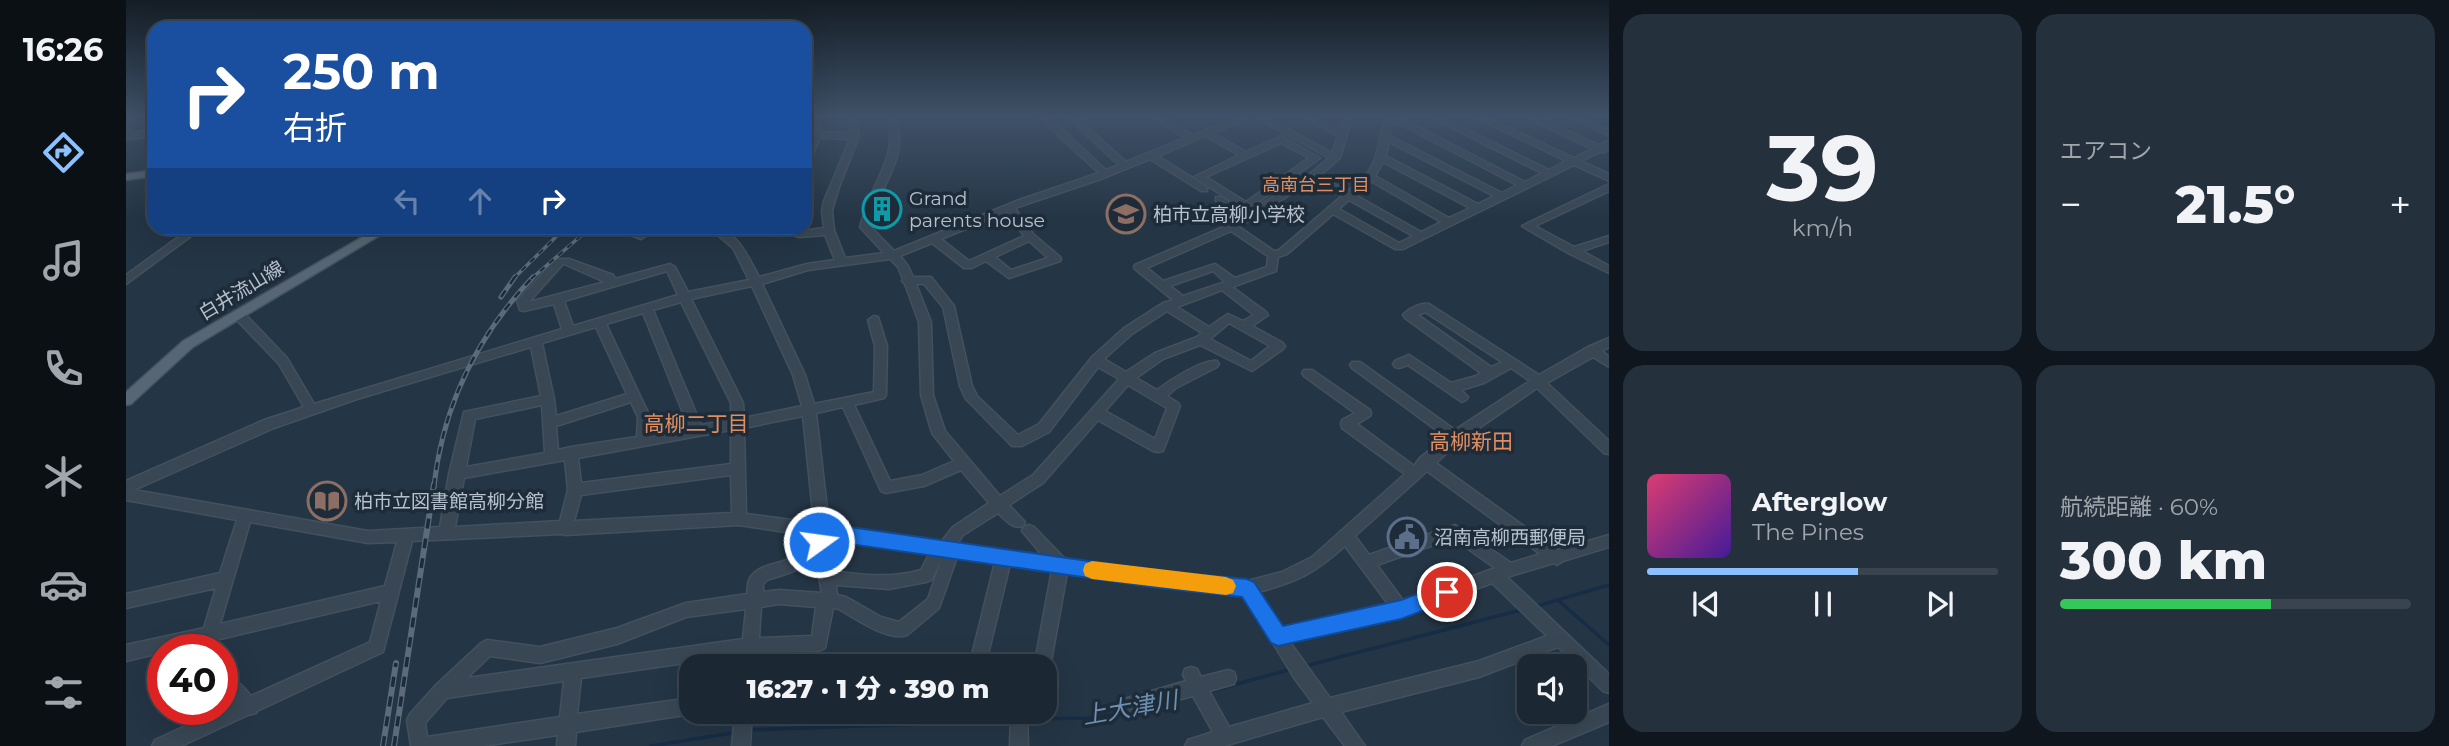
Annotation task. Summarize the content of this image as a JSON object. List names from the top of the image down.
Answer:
{
  "streets": {
    "main road": ["白井流山線"]
  },
  "districts": ["高南台三丁目", "高柳二丁目", "高柳新田"],
  "water": ["上大津川"],
  "places": {
    "building": ["Grand parents house"],
    "school or university": ["柏市立高柳小学校"],
    "library": ["柏市立図書館高柳分館"],
    "public building": ["沼南高柳西郵便局"]
  },
  "page": {
    "tabs": "16:26",
    "tile": [
      ["39", "km/h"],
      "エアコン",
      ["航続距離 · 60%", "300 km"]
    ],
    "turn": ["250 m", "右折"],
    "heat": ["−", "21.5°", "+"],
    "song": ["Afterglow", "The Pines"],
    "limit": "40",
    "trip": "16:27 · 1 分 · 390 m"
  }
}
